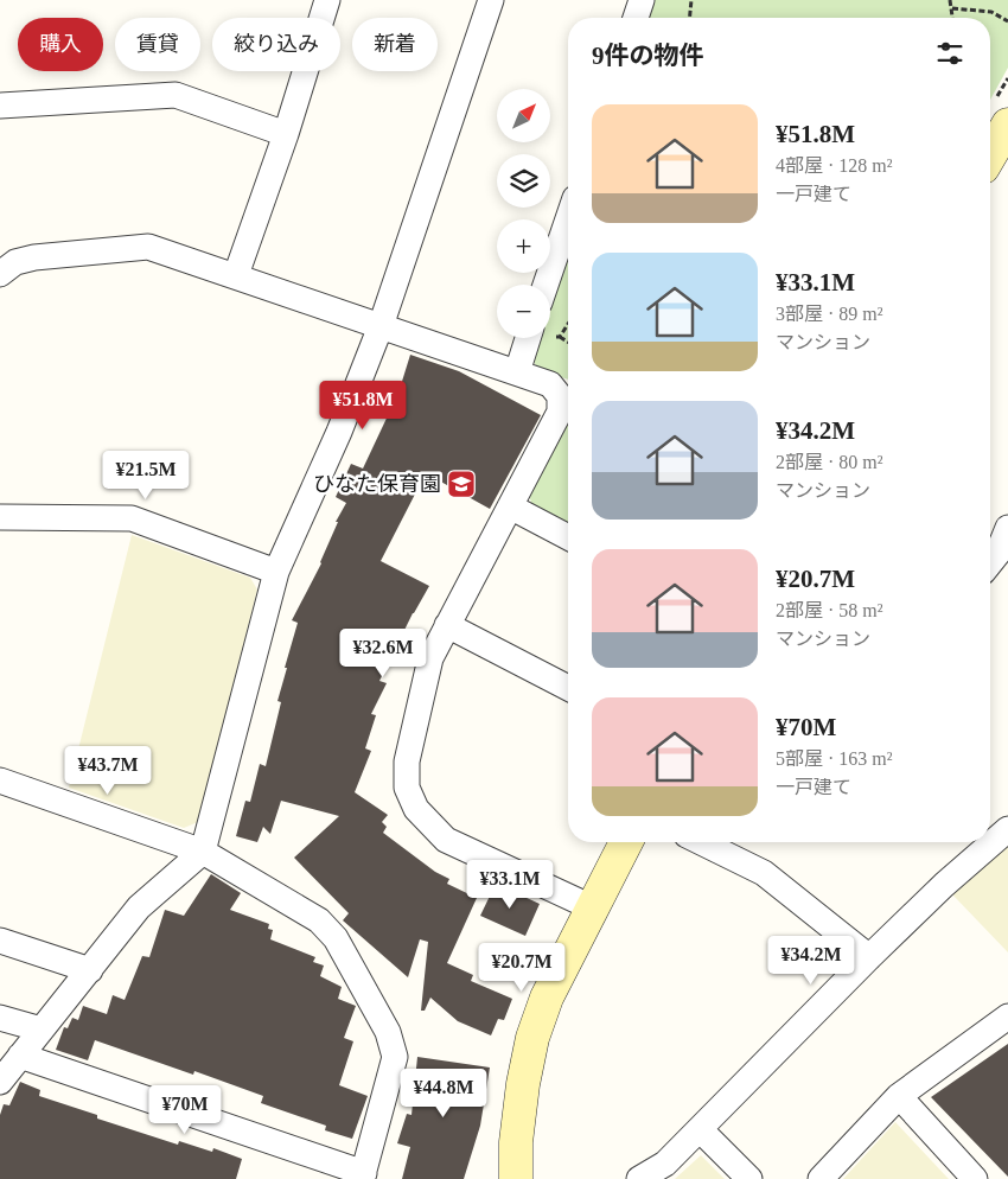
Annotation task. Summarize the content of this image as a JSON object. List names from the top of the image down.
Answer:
{
  "places": {
    "school or university": ["ひなた保育園"]
  },
  "north": "top right",
  "page": {
    "chip": [
      "購入",
      "賃貸",
      "絞り込み",
      "新着"
    ],
    "heading": "9件の物件",
    "map_buttons": ["+", "−"],
    "list": [
      {
        "name": "¥51.8M",
        "note": "4部屋 · 128 m² · 一戸建て"
      },
      {
        "name": "¥33.1M",
        "note": "3部屋 · 89 m² · マンション"
      },
      {
        "name": "¥34.2M",
        "note": "2部屋 · 80 m² · マンション"
      },
      {
        "name": "¥20.7M",
        "note": "2部屋 · 58 m² · マンション"
      },
      {
        "name": "¥70M",
        "note": "5部屋 · 163 m² · 一戸建て"
      }
    ],
    "price": [
      "¥51.8M",
      "¥21.5M",
      "¥32.6M",
      "¥43.7M",
      "¥33.1M",
      "¥34.2M",
      "¥20.7M",
      "¥44.8M",
      "¥70M"
    ]
  }
}
